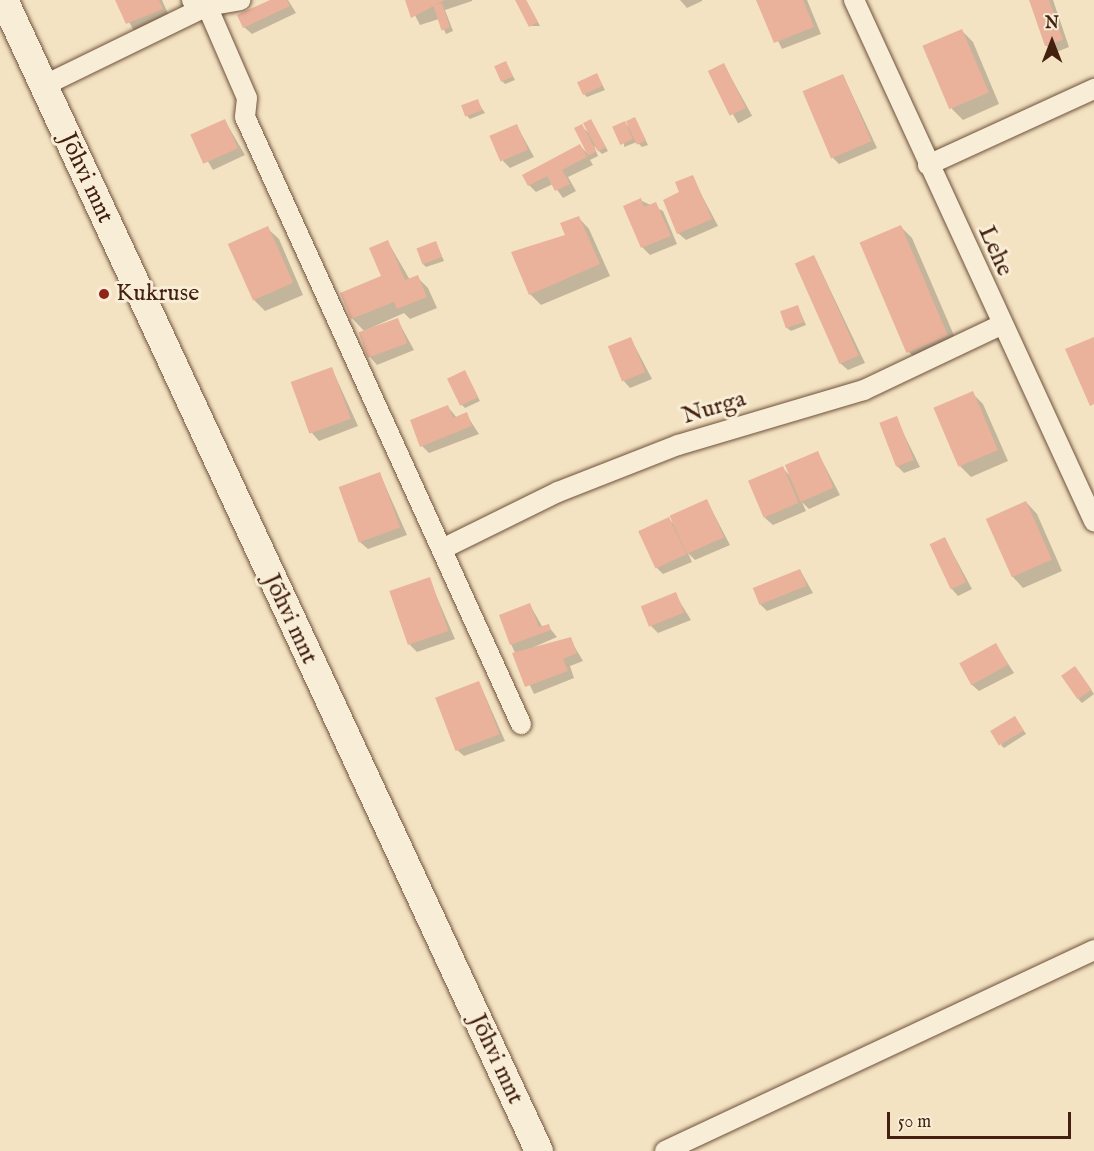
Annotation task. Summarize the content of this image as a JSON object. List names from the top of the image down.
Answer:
{
  "streets": {
    "main road": ["Jõhvi mnt"],
    "street": ["Lehe", "Nurga"]
  },
  "crossings": [
    ["Lehe", "Nurga"]
  ],
  "places": ["Kukruse"],
  "scale_bar": "50 m",
  "north": "top"
}
